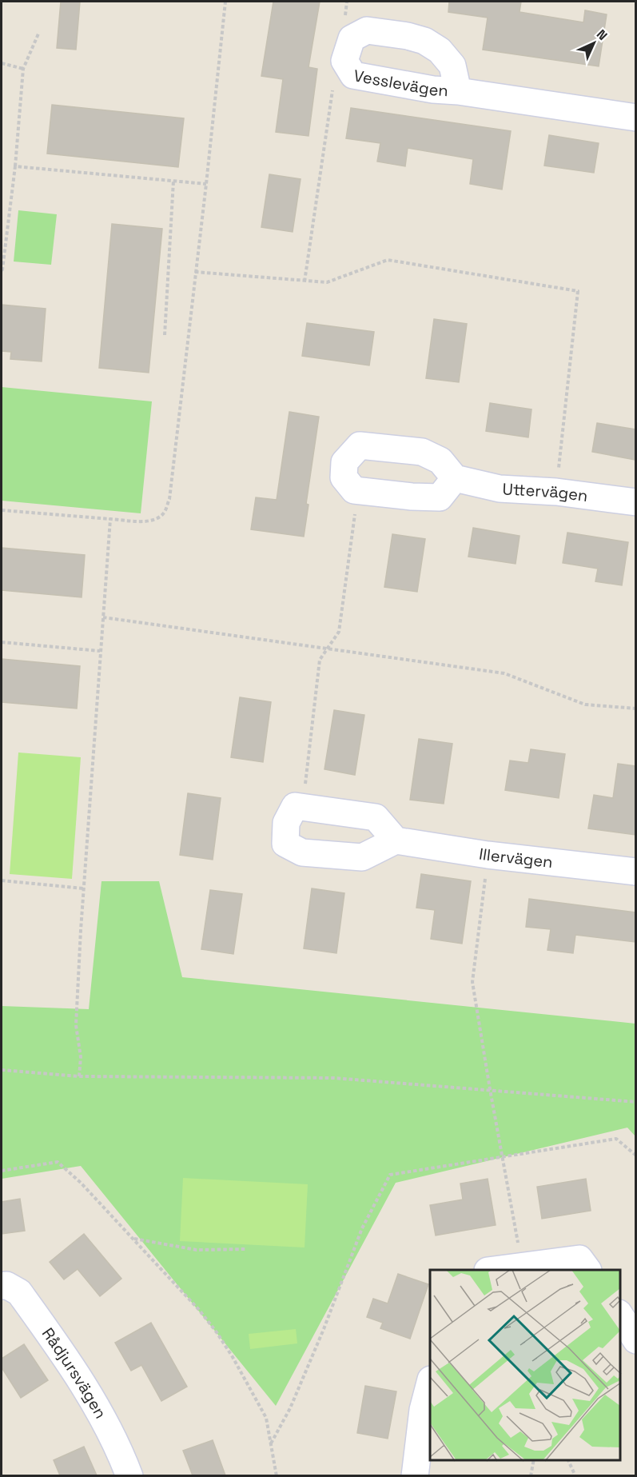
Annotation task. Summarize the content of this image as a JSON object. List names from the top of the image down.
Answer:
{
  "streets": {
    "street": [
      "Vesslevägen",
      "Uttervägen",
      "Illervägen",
      "Rådjursvägen"
    ]
  },
  "north": "top right"
}
